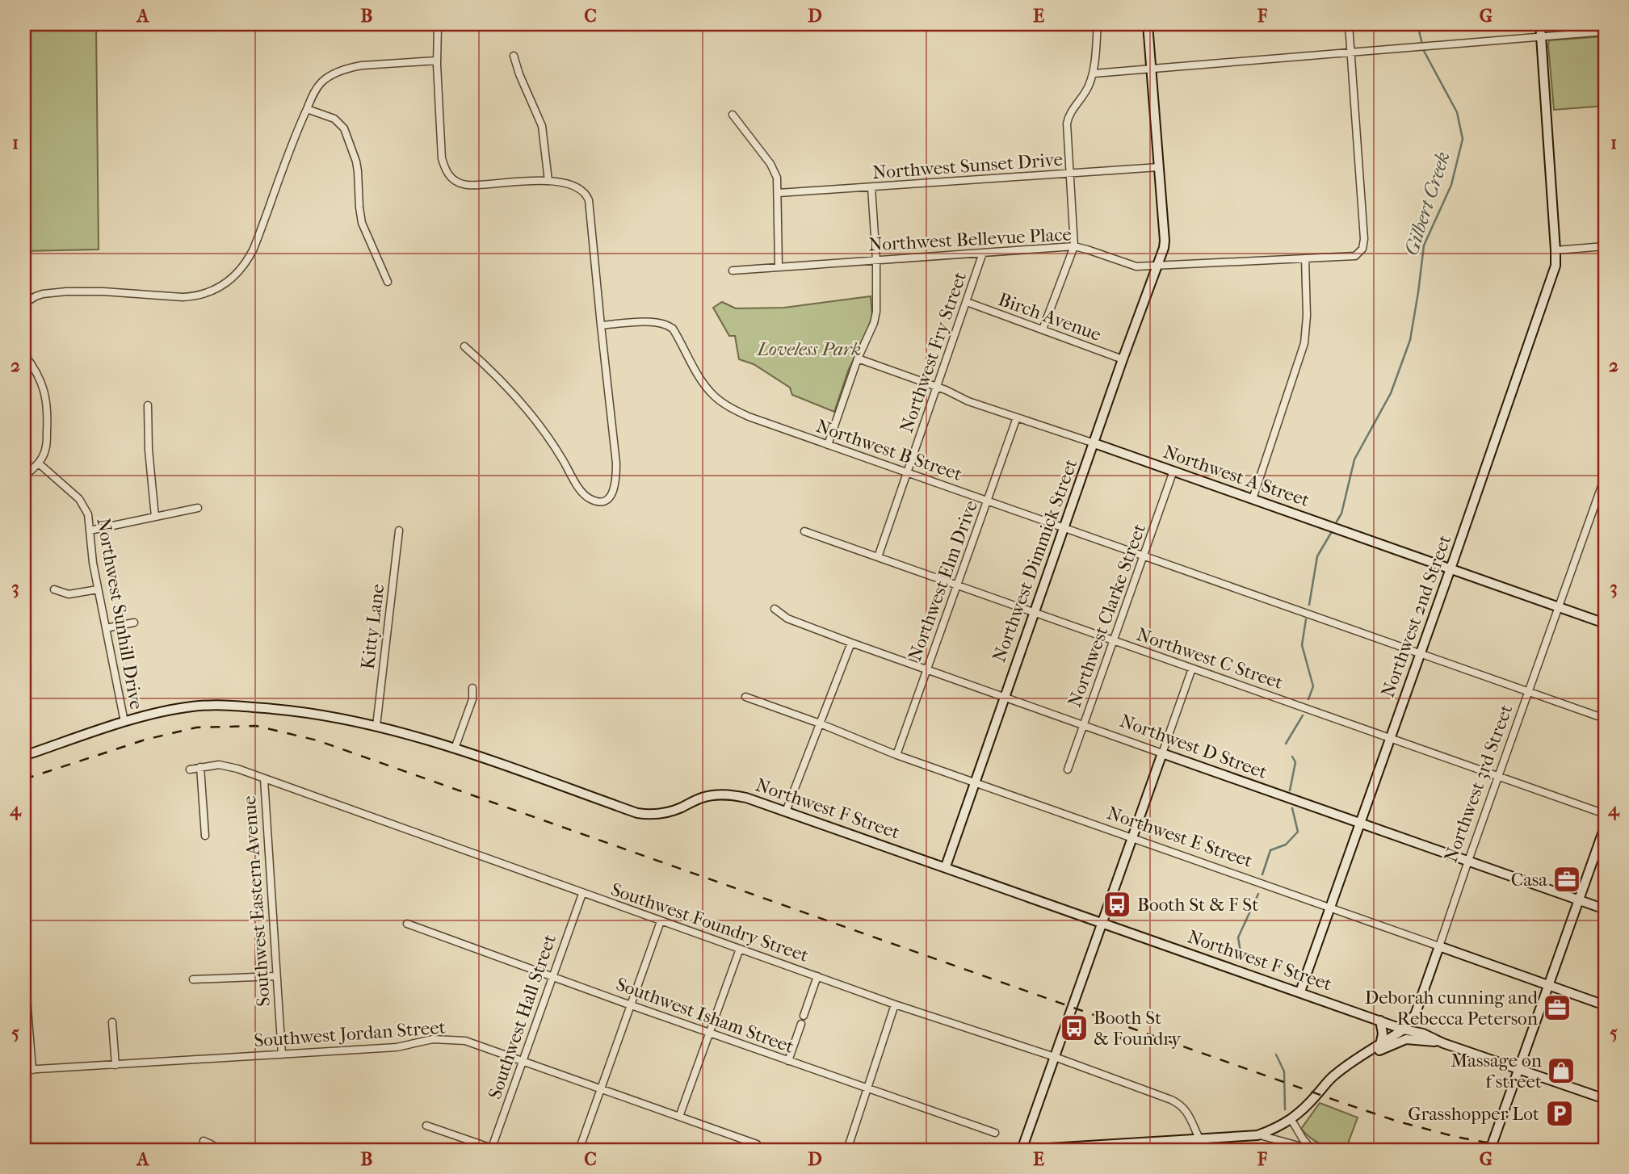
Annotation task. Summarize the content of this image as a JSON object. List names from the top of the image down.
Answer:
{
  "streets": {
    "street": [
      "Northwest Sunset Drive",
      "Northwest Bellevue Place",
      "Birch Avenue",
      "Northwest Fry Street",
      "Northwest B Street",
      "Northwest A Street",
      "Northwest Dimmick Street",
      "Northwest Elm Drive",
      "Northwest Sunhill Drive",
      "Northwest Clarke Street",
      "Northwest 2nd Street",
      "Kitty Lane",
      "Northwest C Street",
      "Northwest D Street",
      "Northwest 3rd Street",
      "Northwest F Street",
      "Northwest E Street",
      "Southwest Eastern Avenue",
      "Southwest Foundry Street",
      "Southwest Isham Street",
      "Southwest Hall Street",
      "Southwest Jordan Street"
    ]
  },
  "crossings": [
    ["Northwest Sunset Drive", "Northwest Dimmick Street"],
    ["Northwest Bellevue Place", "Northwest Fry Street"],
    ["Northwest Bellevue Place", "Northwest Dimmick Street"],
    ["Birch Avenue", "Northwest Fry Street"],
    ["Birch Avenue", "Northwest Dimmick Street"],
    ["Northwest Fry Street", "Northwest B Street"],
    ["Northwest Fry Street", "Northwest A Street"],
    ["Northwest Fry Street", "Northwest C Street"],
    ["Northwest B Street", "Northwest Dimmick Street"],
    ["Northwest B Street", "Northwest Elm Drive"],
    ["Northwest B Street", "Northwest Clarke Street"],
    ["Northwest B Street", "Northwest 2nd Street"],
    ["Northwest B Street", "Northwest 3rd Street"],
    ["Northwest A Street", "Northwest Dimmick Street"],
    ["Northwest A Street", "Northwest Elm Drive"],
    ["Northwest A Street", "Northwest Clarke Street"],
    ["Northwest A Street", "Northwest 2nd Street"],
    ["Northwest A Street", "Northwest 3rd Street"],
    ["Northwest Dimmick Street", "Northwest C Street"],
    ["Northwest Dimmick Street", "Northwest D Street"],
    ["Northwest Dimmick Street", "Northwest F Street"],
    ["Northwest Dimmick Street", "Northwest E Street"],
    ["Northwest Elm Drive", "Northwest C Street"],
    ["Northwest Elm Drive", "Northwest D Street"],
    ["Northwest Elm Drive", "Northwest E Street"],
    ["Northwest Sunhill Drive", "Northwest F Street"],
    ["Northwest Clarke Street", "Northwest C Street"],
    ["Northwest Clarke Street", "Northwest D Street"],
    ["Northwest 2nd Street", "Northwest C Street"],
    ["Northwest 2nd Street", "Northwest D Street"],
    ["Northwest 2nd Street", "Northwest F Street"],
    ["Northwest 2nd Street", "Northwest E Street"],
    ["Kitty Lane", "Northwest F Street"],
    ["Northwest C Street", "Northwest 3rd Street"],
    ["Northwest D Street", "Northwest 3rd Street"],
    ["Northwest 3rd Street", "Northwest F Street"],
    ["Northwest 3rd Street", "Northwest E Street"],
    ["Southwest Eastern Avenue", "Southwest Foundry Street"],
    ["Southwest Eastern Avenue", "Southwest Jordan Street"],
    ["Southwest Foundry Street", "Southwest Hall Street"],
    ["Southwest Isham Street", "Southwest Hall Street"],
    ["Southwest Hall Street", "Southwest Jordan Street"]
  ],
  "water": ["Gilbert Creek"],
  "parks": ["Loveless Park"],
  "places": {
    "office": ["Casa", "Deborah cunning and Rebecca Peterson"],
    "bus stop": ["Booth St & F St", "Booth St & Foundry"],
    "shop": ["Massage on f street"],
    "parking": ["Grasshopper Lot"]
  },
  "grid": {
    "columns": [
      "A",
      "B",
      "C",
      "D",
      "E",
      "F",
      "G"
    ],
    "rows": [
      "1",
      "2",
      "3",
      "4",
      "5"
    ]
  }
}
